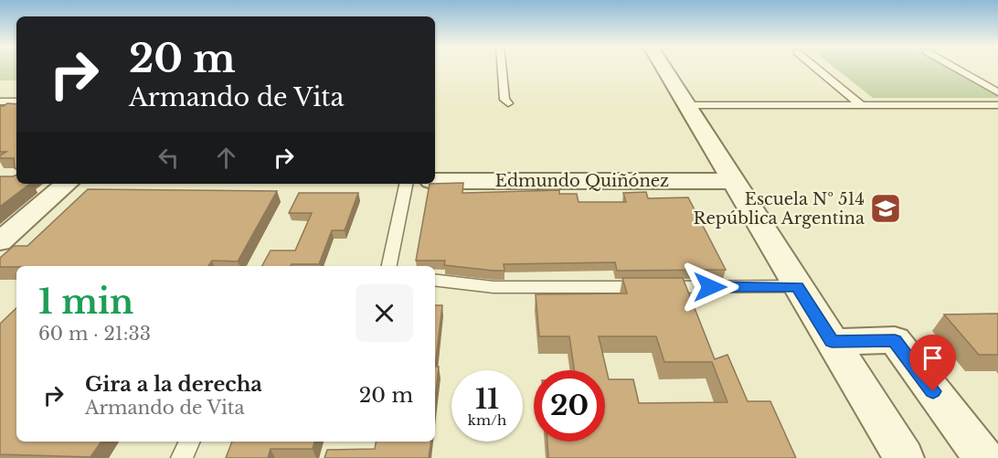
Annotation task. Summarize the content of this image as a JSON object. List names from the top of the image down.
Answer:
{
  "streets": {
    "street": ["Edmundo Quiñónez"]
  },
  "places": {
    "school or university": ["Escuela Nº 514 República Argentina"]
  },
  "page": {
    "turn": ["20 m", "Armando de Vita"],
    "heading": ["1 min", "60 m · 21:33"],
    "list": [
      {
        "name": "Gira a la derecha",
        "note": "Armando de Vita",
        "value": "20 m"
      }
    ],
    "speed": "11 km/h",
    "limit": "20"
  }
}
